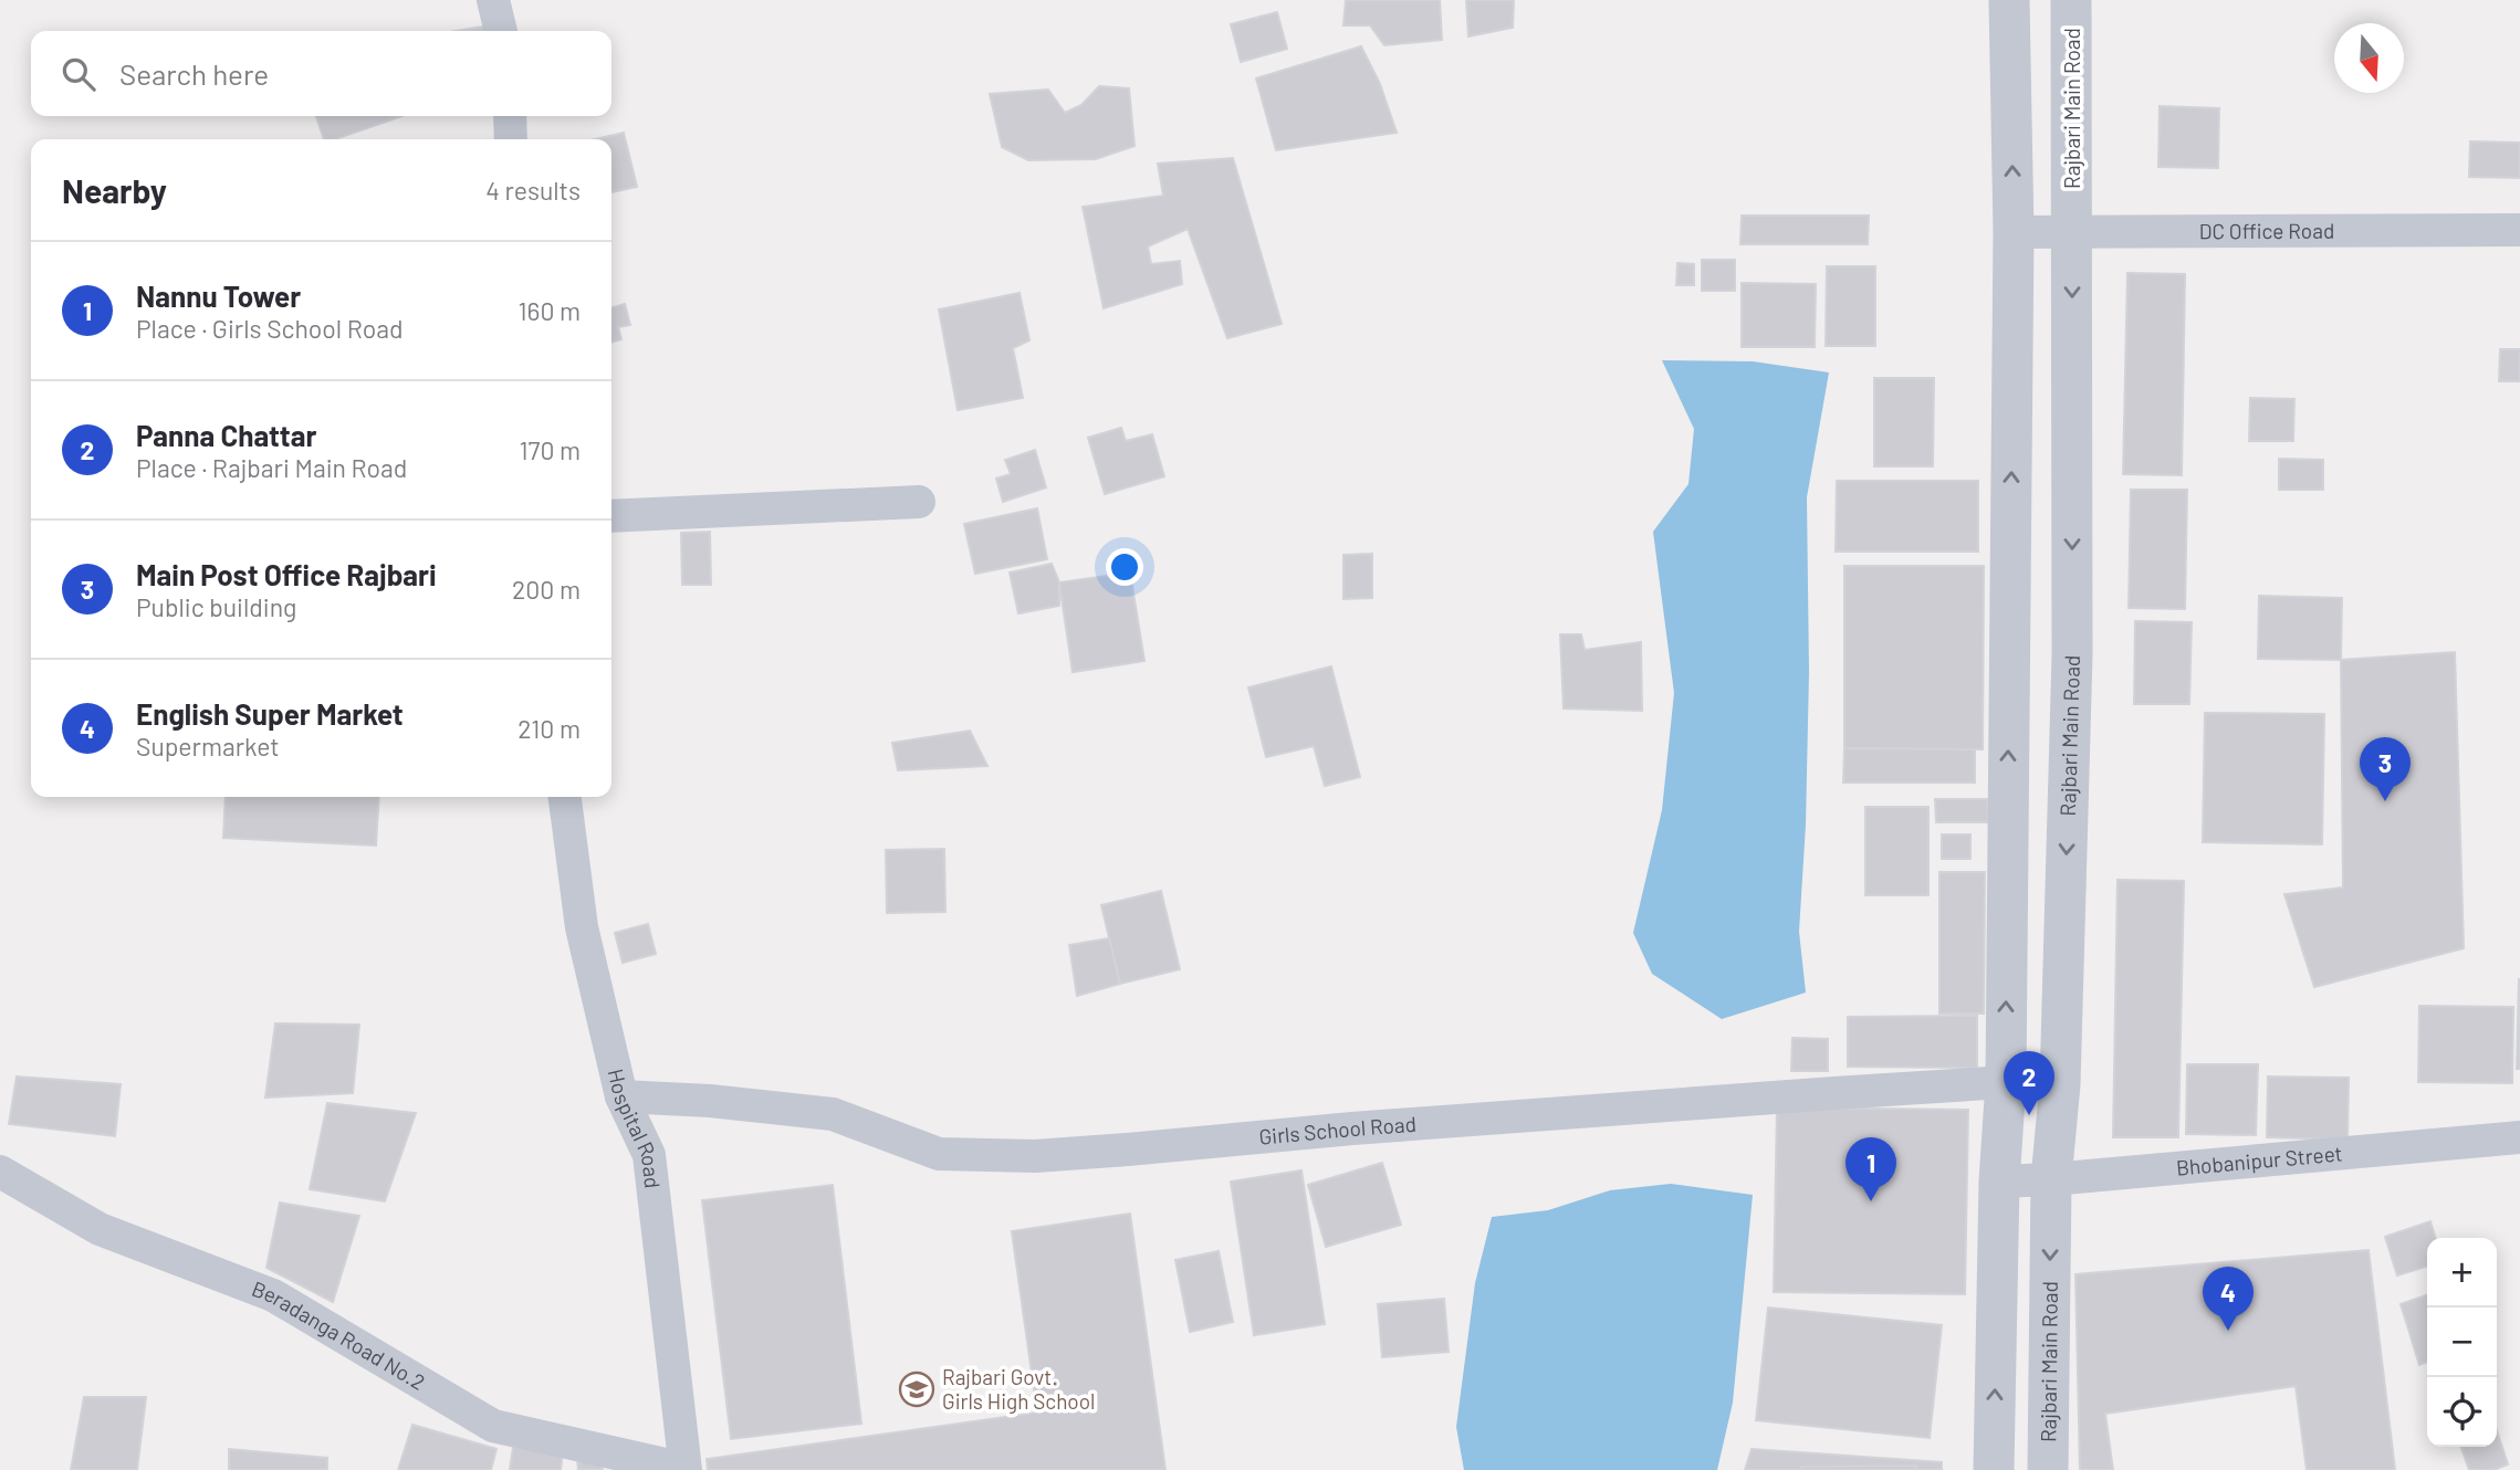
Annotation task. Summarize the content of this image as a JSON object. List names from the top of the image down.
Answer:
{
  "streets": {
    "street": [
      "Rajbari Main Road",
      "DC Office Road",
      "Hospital Road",
      "Girls School Road",
      "Bhobanipur Street",
      "Beradanga Road No.2"
    ]
  },
  "crossings": [
    ["Rajbari Main Road", "DC Office Road"],
    ["Rajbari Main Road", "Girls School Road"],
    ["Rajbari Main Road", "Bhobanipur Street"],
    ["Hospital Road", "Girls School Road"],
    ["Hospital Road", "Beradanga Road No.2"]
  ],
  "places": {
    "school or university": ["Rajbari Govt. Girls High School"]
  },
  "north": "bottom",
  "page": {
    "search": "Search here",
    "heading": ["Nearby", "4 results"],
    "list": [
      {
        "mark": "1",
        "name": "Nannu Tower",
        "note": "Place · Girls School Road",
        "value": "160 m"
      },
      {
        "mark": "2",
        "name": "Panna Chattar",
        "note": "Place · Rajbari Main Road",
        "value": "170 m"
      },
      {
        "mark": "3",
        "name": "Main Post Office Rajbari",
        "note": "Public building",
        "value": "200 m"
      },
      {
        "mark": "4",
        "name": "English Super Market",
        "note": "Supermarket",
        "value": "210 m"
      }
    ],
    "pins": [
      "3",
      "2",
      "1",
      "4"
    ],
    "map_buttons": ["+", "−"]
  }
}
